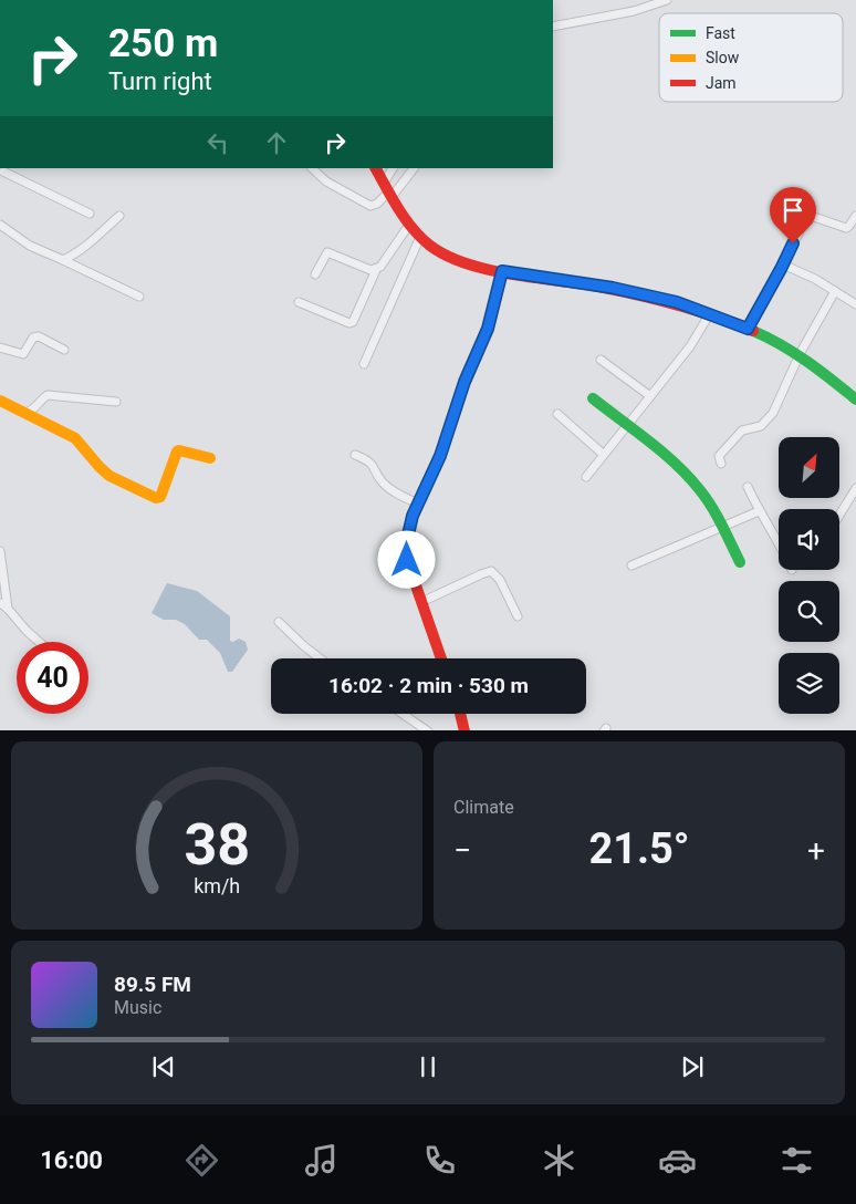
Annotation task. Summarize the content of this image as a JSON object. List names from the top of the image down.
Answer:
{
  "legend": ["Fast", "Slow", "Jam"],
  "north": "top right",
  "page": {
    "turn": ["250 m", "Turn right"],
    "limit": "40",
    "trip": "16:02 · 2 min · 530 m",
    "tile": "Climate",
    "heat": ["−", "21.5°", "+"],
    "song": ["89.5 FM", "Music"],
    "tabs": "16:00",
    "gauge": ["38", "km/h"]
  }
}
